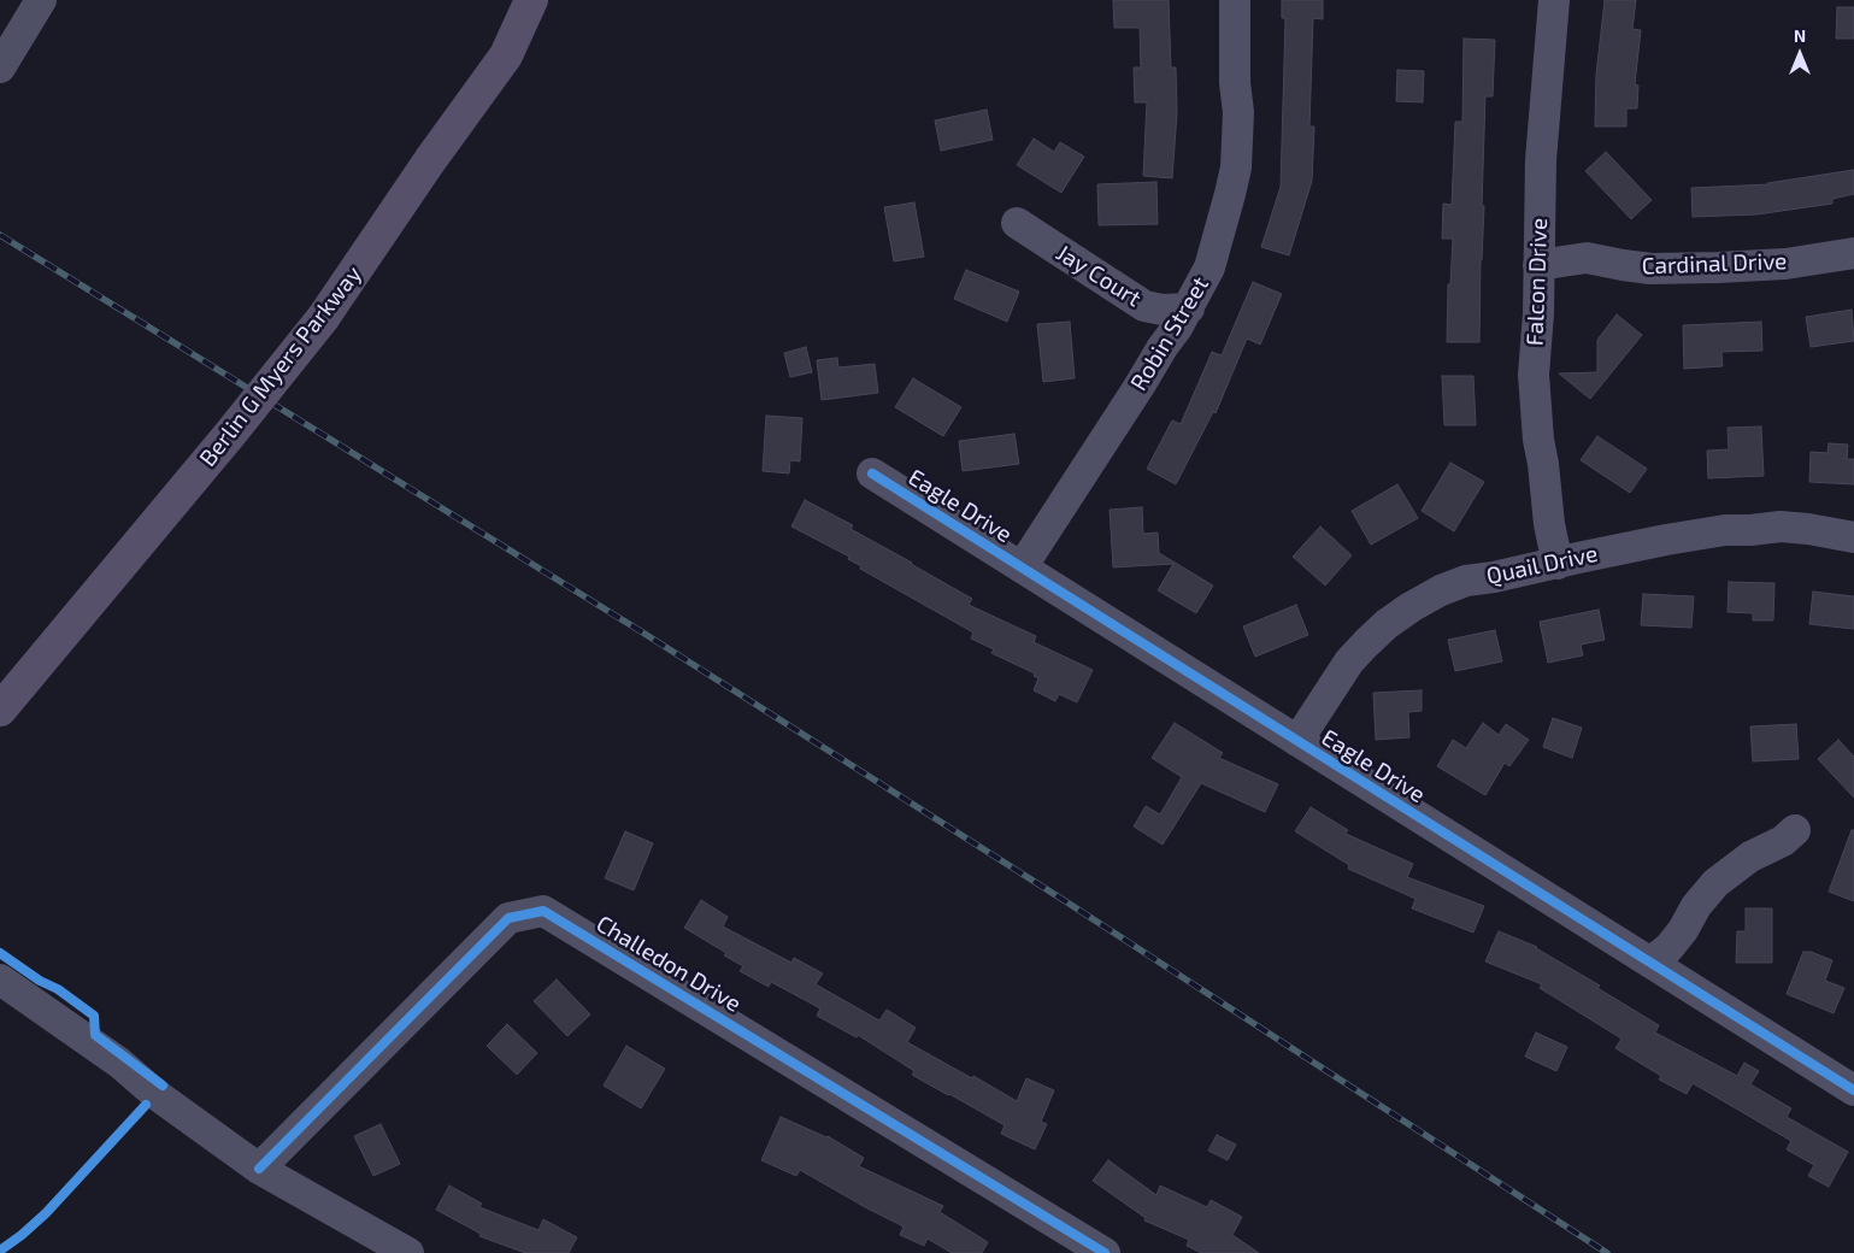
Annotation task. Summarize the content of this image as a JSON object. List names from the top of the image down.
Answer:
{
  "streets": {
    "main road": ["Berlin G Myers Parkway"],
    "street": [
      "Cardinal Drive",
      "Jay Court",
      "Falcon Drive",
      "Robin Street",
      "Eagle Drive",
      "Quail Drive",
      "Challedon Drive"
    ]
  },
  "crossings": [
    ["Cardinal Drive", "Falcon Drive"],
    ["Jay Court", "Robin Street"],
    ["Falcon Drive", "Quail Drive"],
    ["Robin Street", "Eagle Drive"],
    ["Eagle Drive", "Quail Drive"]
  ],
  "north": "top"
}
